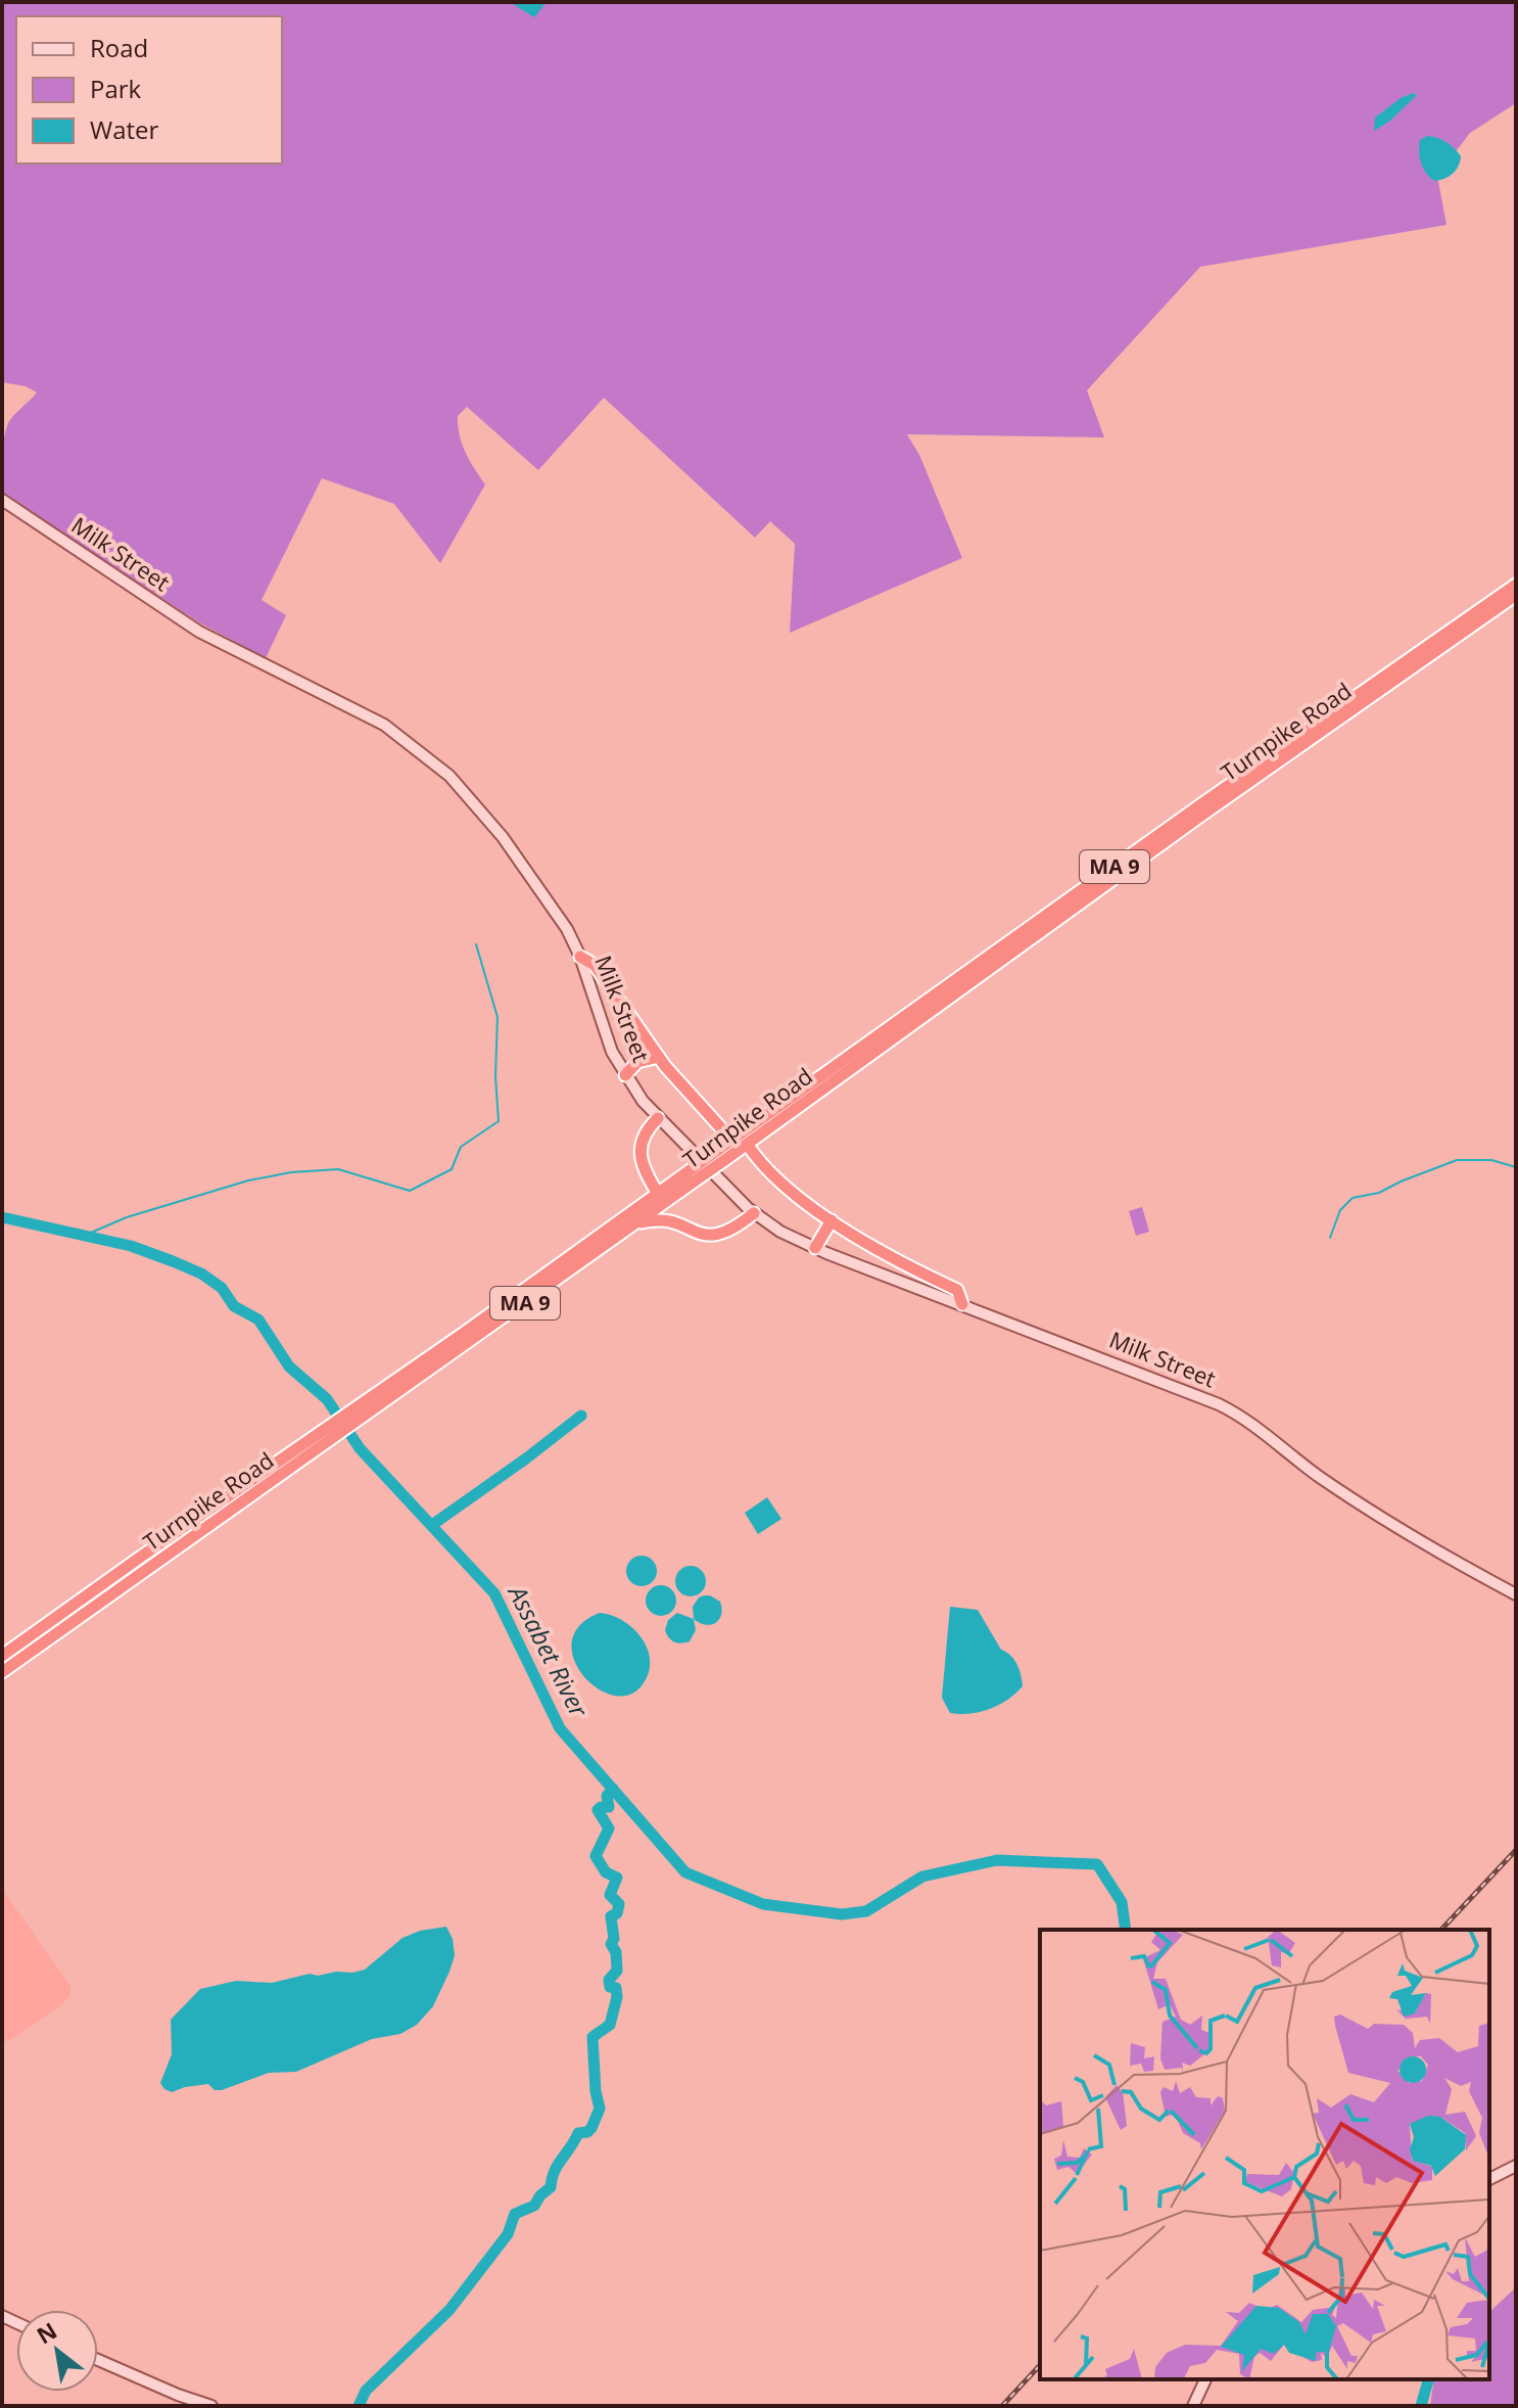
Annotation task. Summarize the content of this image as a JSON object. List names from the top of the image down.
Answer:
{
  "streets": {
    "highway": ["Turnpike Road", "MA 9"],
    "main road": ["Milk Street"]
  },
  "water": ["Assabet River"],
  "legend": ["Road", "Park", "Water"],
  "north": "top left"
}
